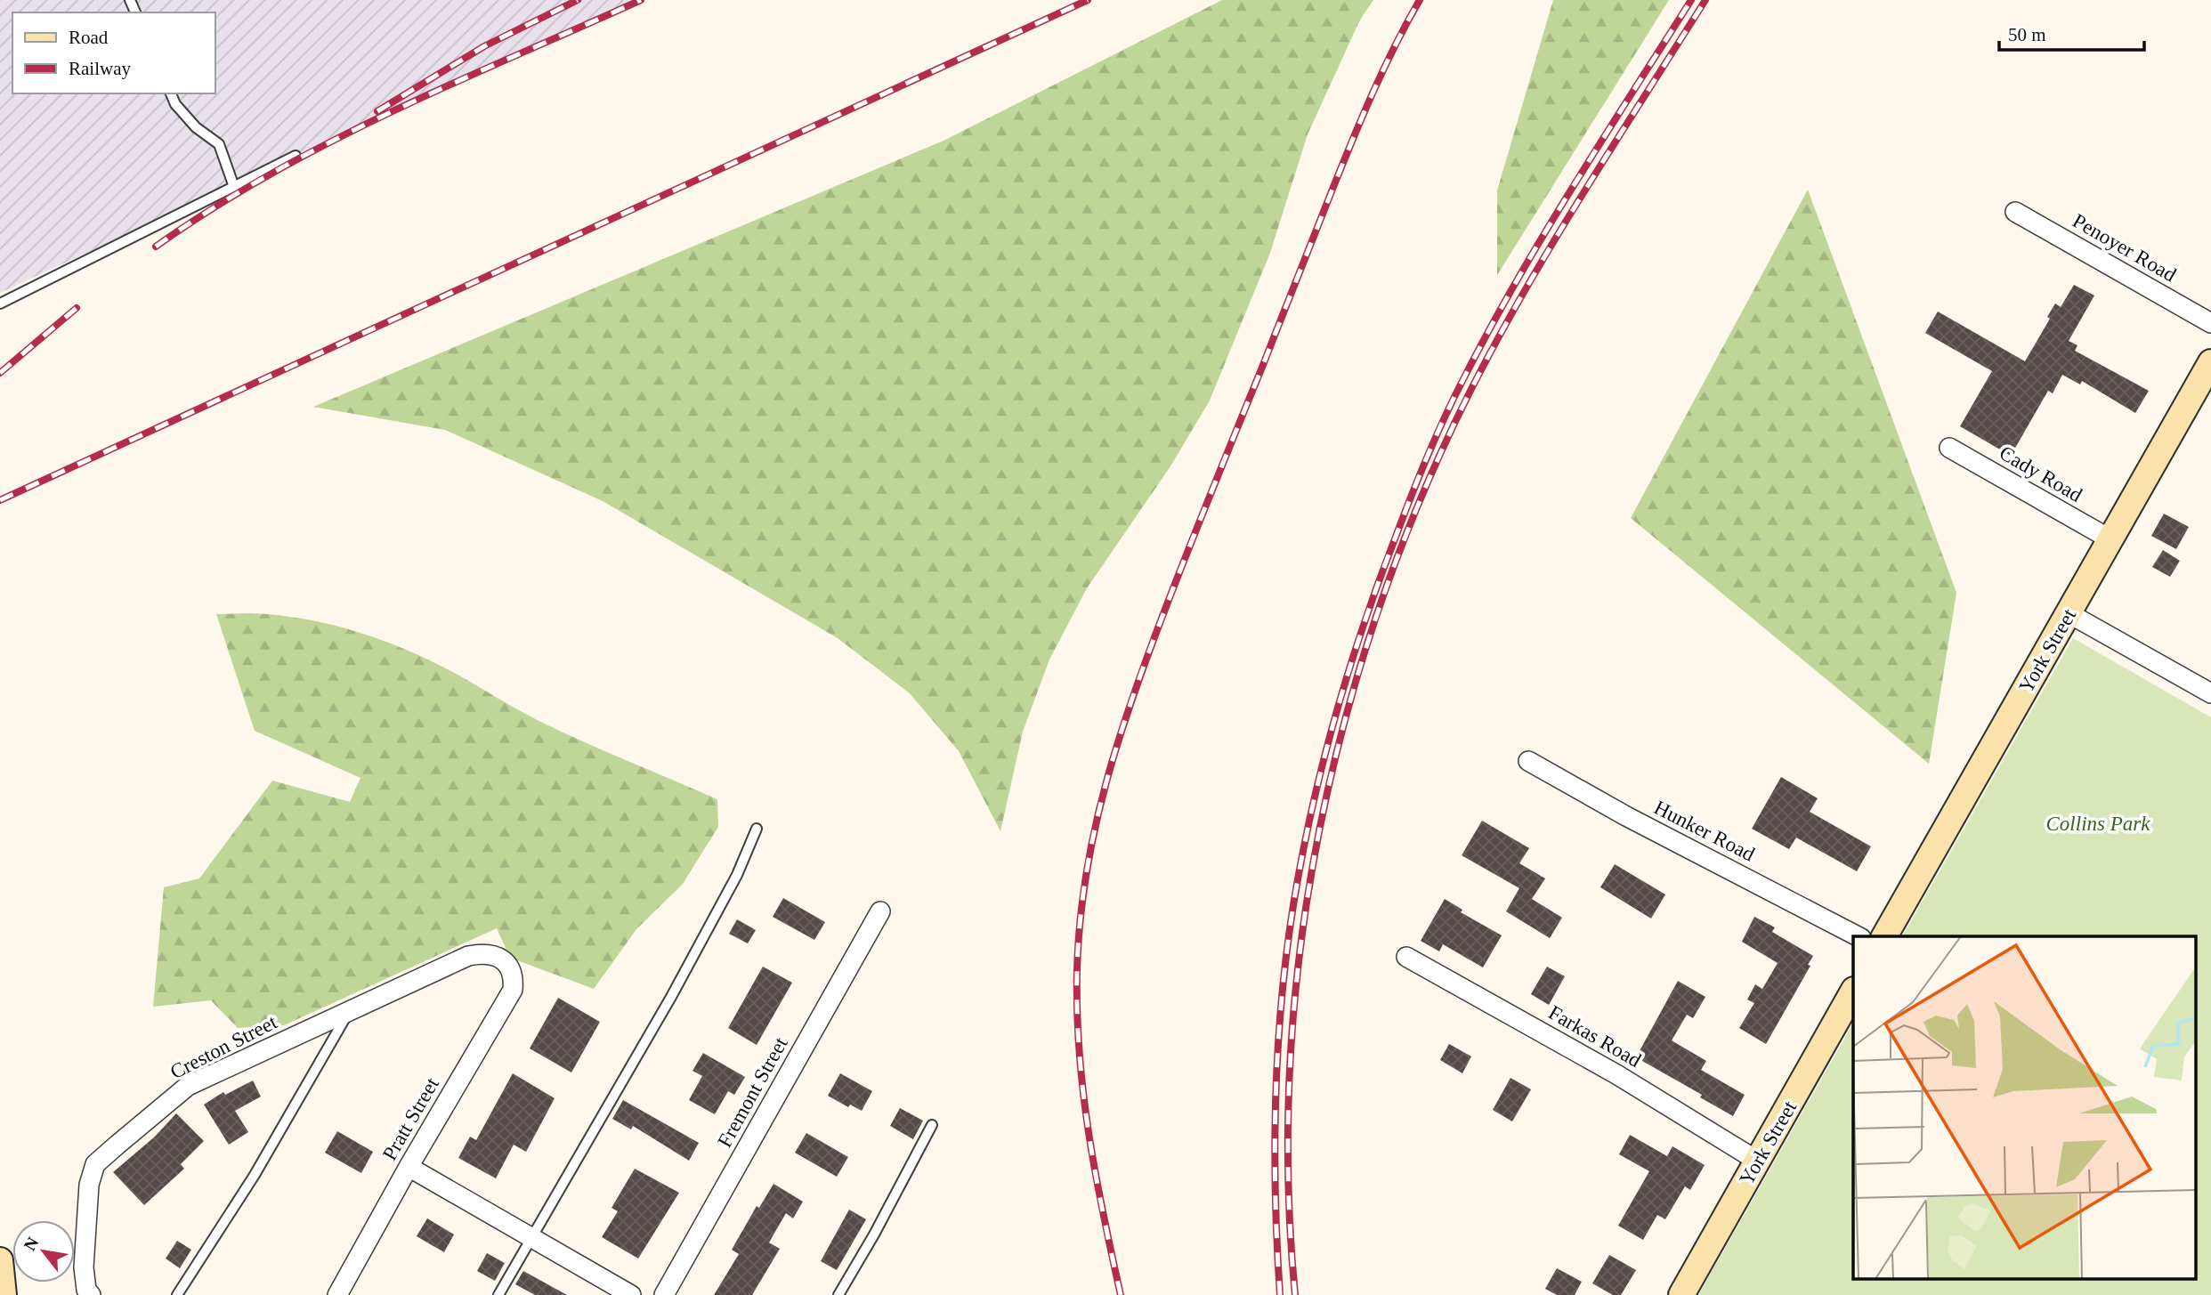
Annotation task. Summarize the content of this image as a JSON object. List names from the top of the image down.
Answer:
{
  "streets": {
    "street": [
      "Penoyer Road",
      "Cady Road",
      "York Street",
      "Hunker Road",
      "Farkas Road",
      "Creston Street",
      "Fremont Street",
      "Pratt Street"
    ]
  },
  "crossings": [
    ["Cady Road", "York Street"],
    ["York Street", "Farkas Road"],
    ["Creston Street", "Pratt Street"]
  ],
  "parks": ["Collins Park"],
  "legend": ["Road", "Railway"],
  "scale_bar": "50 m",
  "north": "top left"
}
